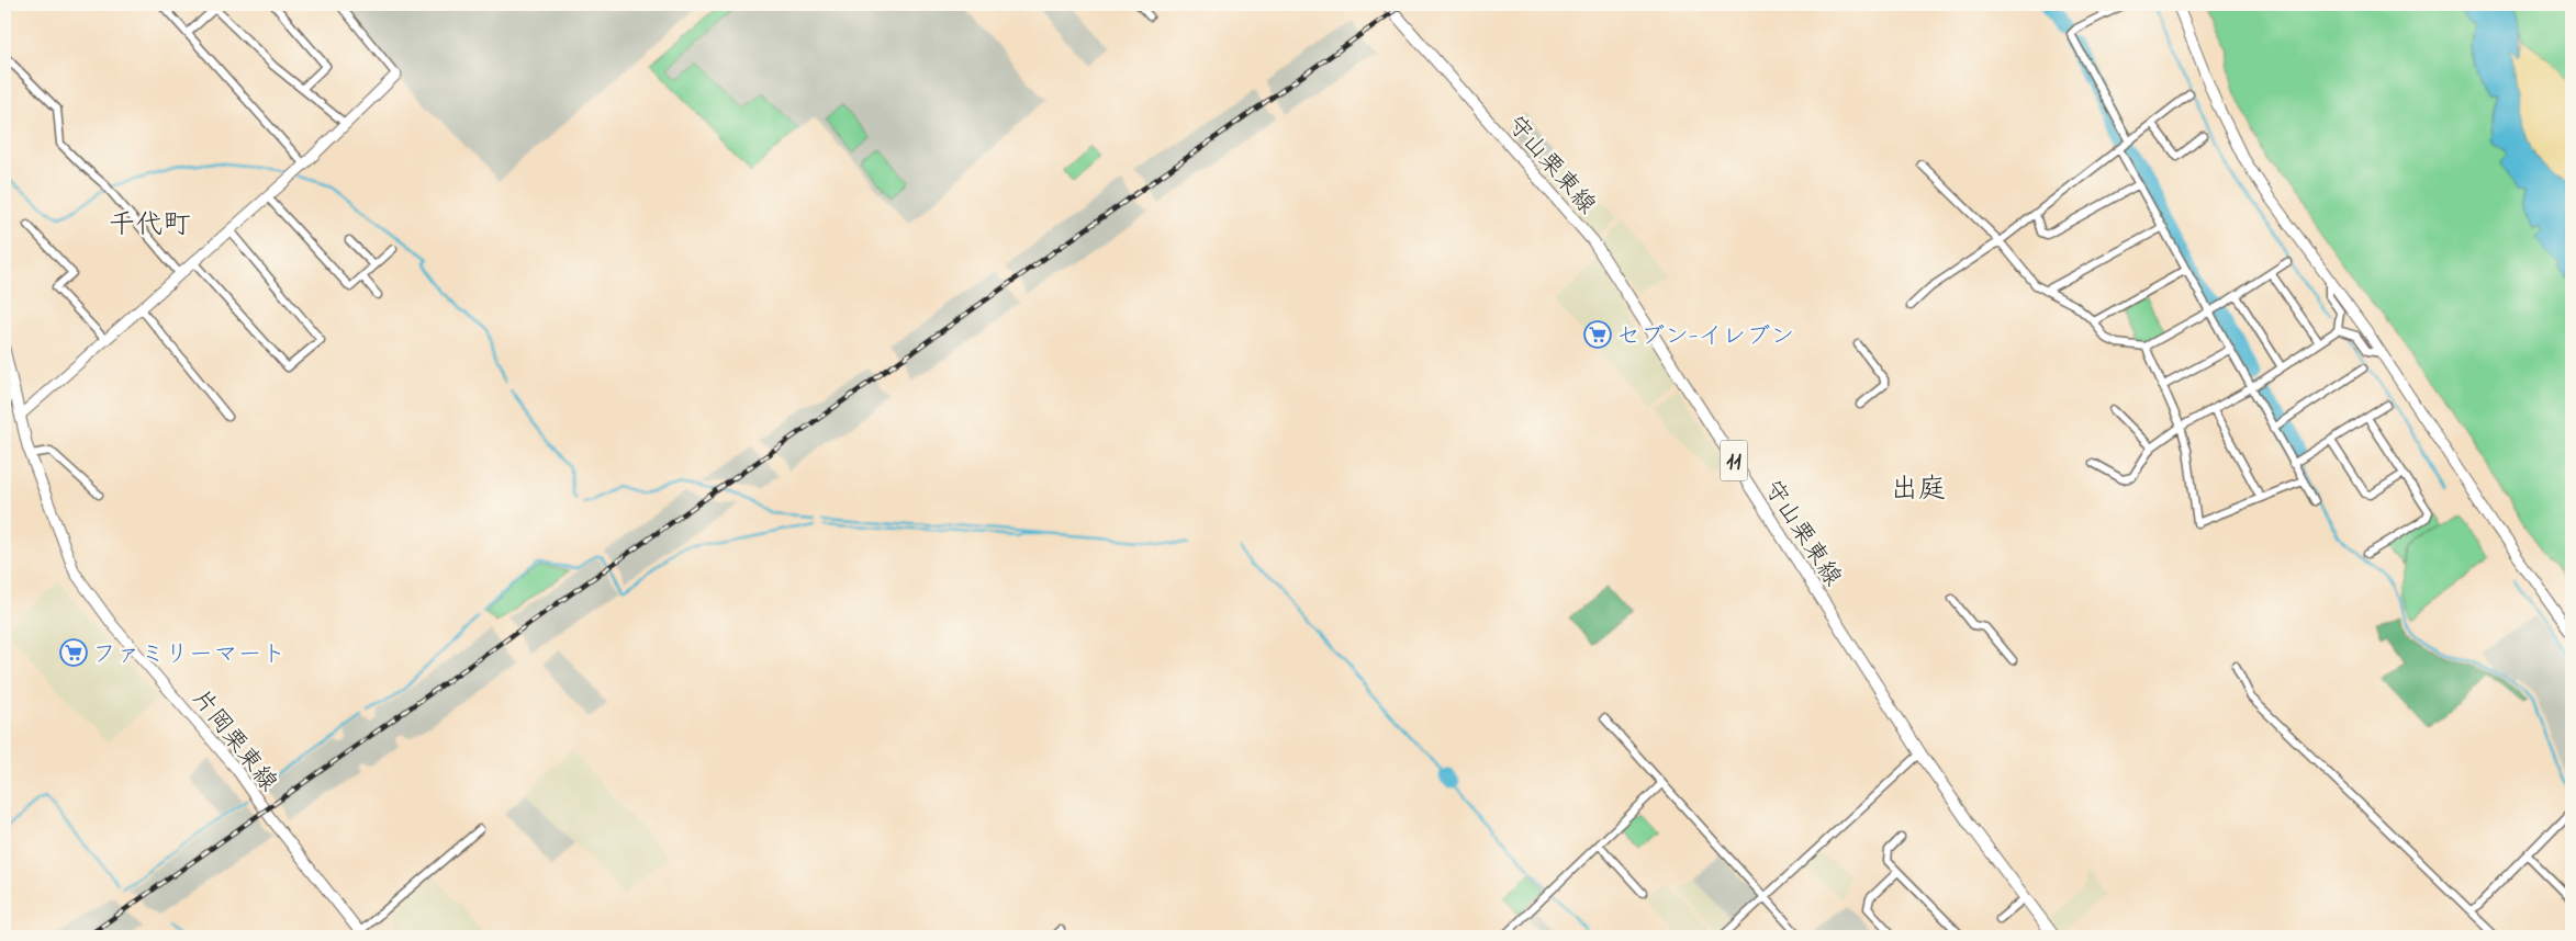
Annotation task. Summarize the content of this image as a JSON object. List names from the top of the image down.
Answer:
{
  "streets": {
    "main road": ["守山栗東線", "11"],
    "street": ["片岡栗東線"]
  },
  "districts": ["千代町", "出庭"],
  "places": {
    "supermarket": ["セブン-イレブン", "ファミリーマート"]
  }
}
